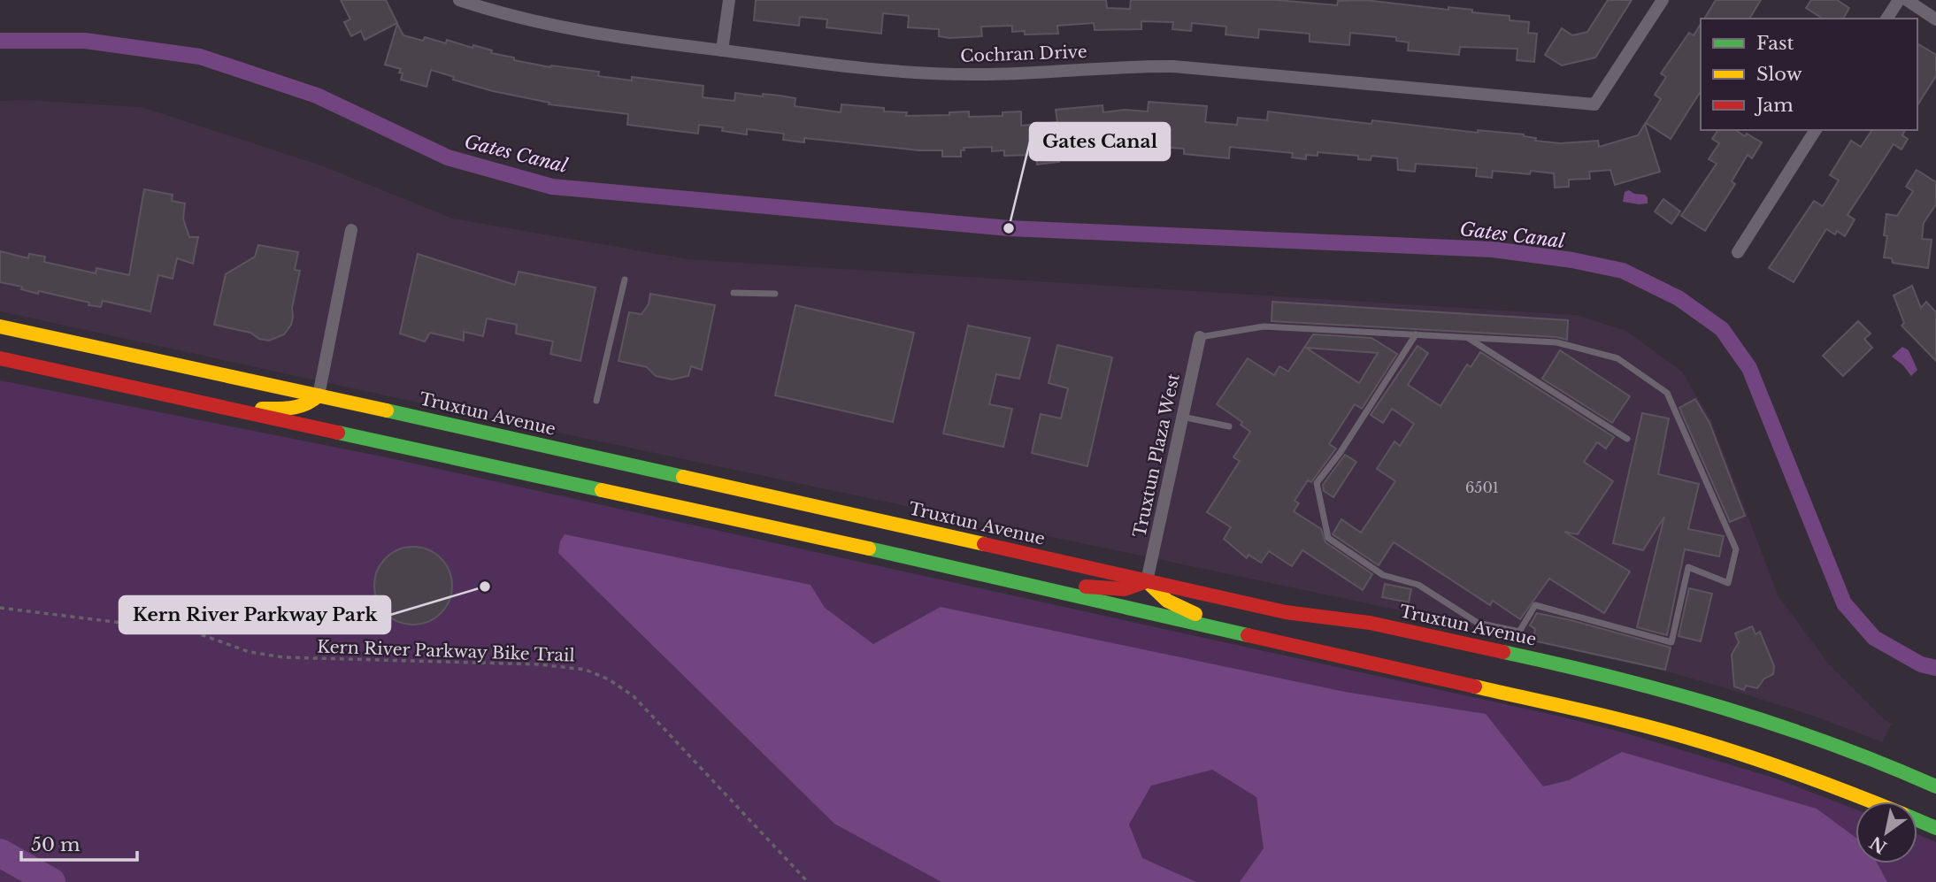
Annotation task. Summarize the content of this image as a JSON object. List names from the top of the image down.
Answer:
{
  "streets": {
    "main road": ["Truxtun Avenue"],
    "street": ["Cochran Drive", "Truxtun Plaza West"],
    "path": ["Kern River Parkway Bike Trail"]
  },
  "crossings": [
    ["Truxtun Avenue", "Truxtun Plaza West"]
  ],
  "water": ["Gates Canal"],
  "places": ["Gates Canal", "Kern River Parkway Park"],
  "house_numbers": ["6501"],
  "legend": ["Fast", "Slow", "Jam"],
  "scale_bar": "50 m",
  "north": "bottom left"
}
